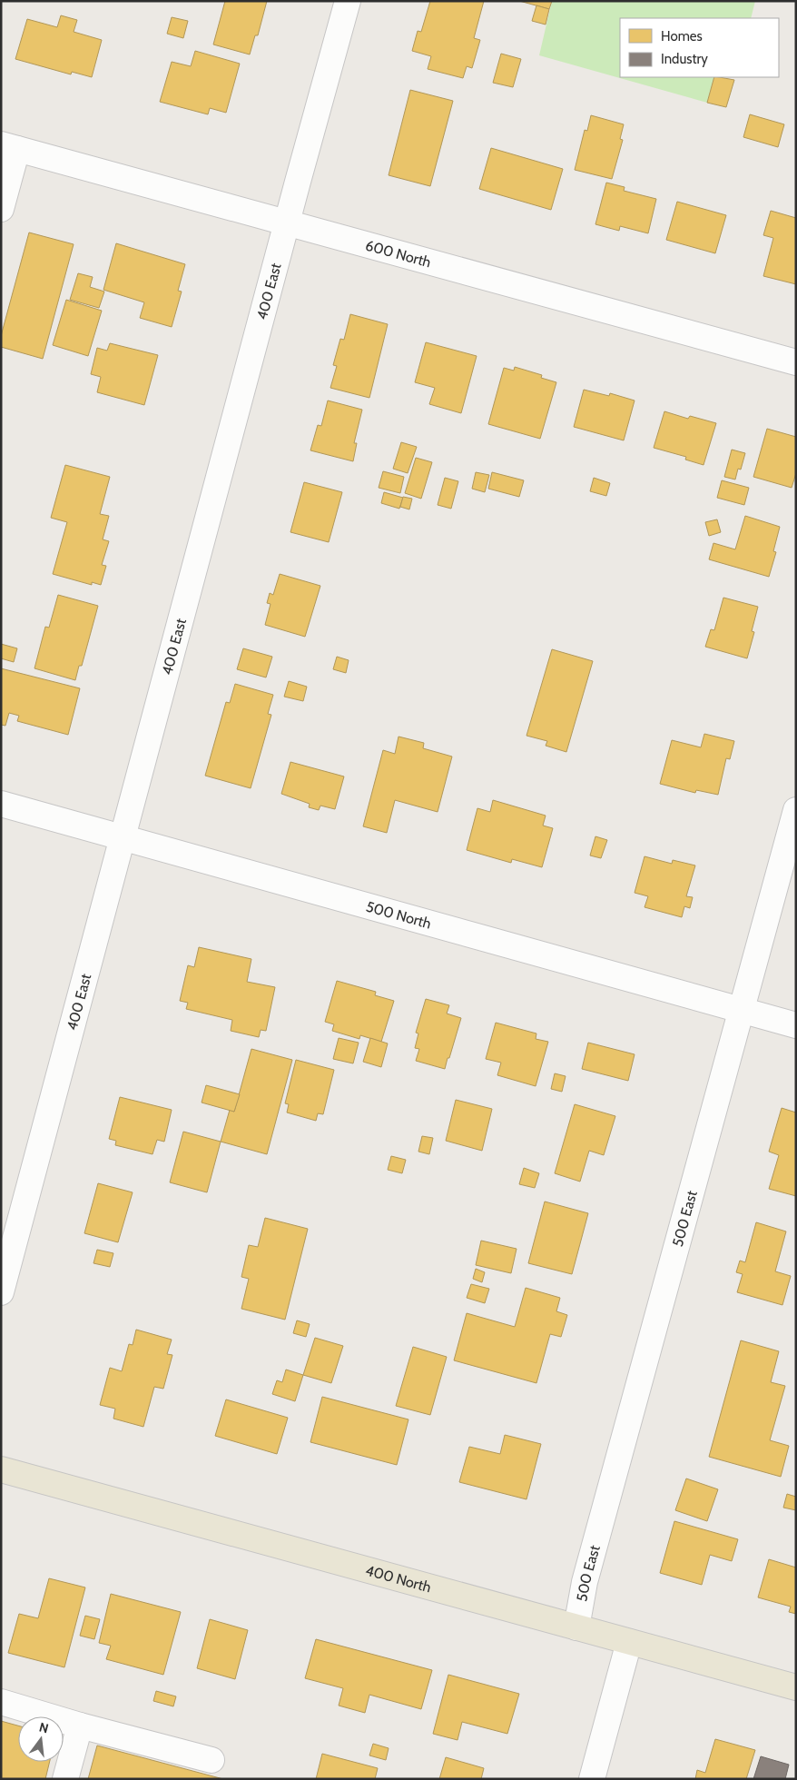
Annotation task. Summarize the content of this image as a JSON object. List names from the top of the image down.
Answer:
{
  "streets": {
    "main road": ["400 North"],
    "street": [
      "600 North",
      "400 East",
      "500 North",
      "500 East"
    ]
  },
  "crossings": [
    ["600 North", "400 East"],
    ["400 East", "500 North"],
    ["500 North", "500 East"],
    ["500 East", "400 North"]
  ],
  "legend": ["Homes", "Industry"],
  "north": "top"
}
